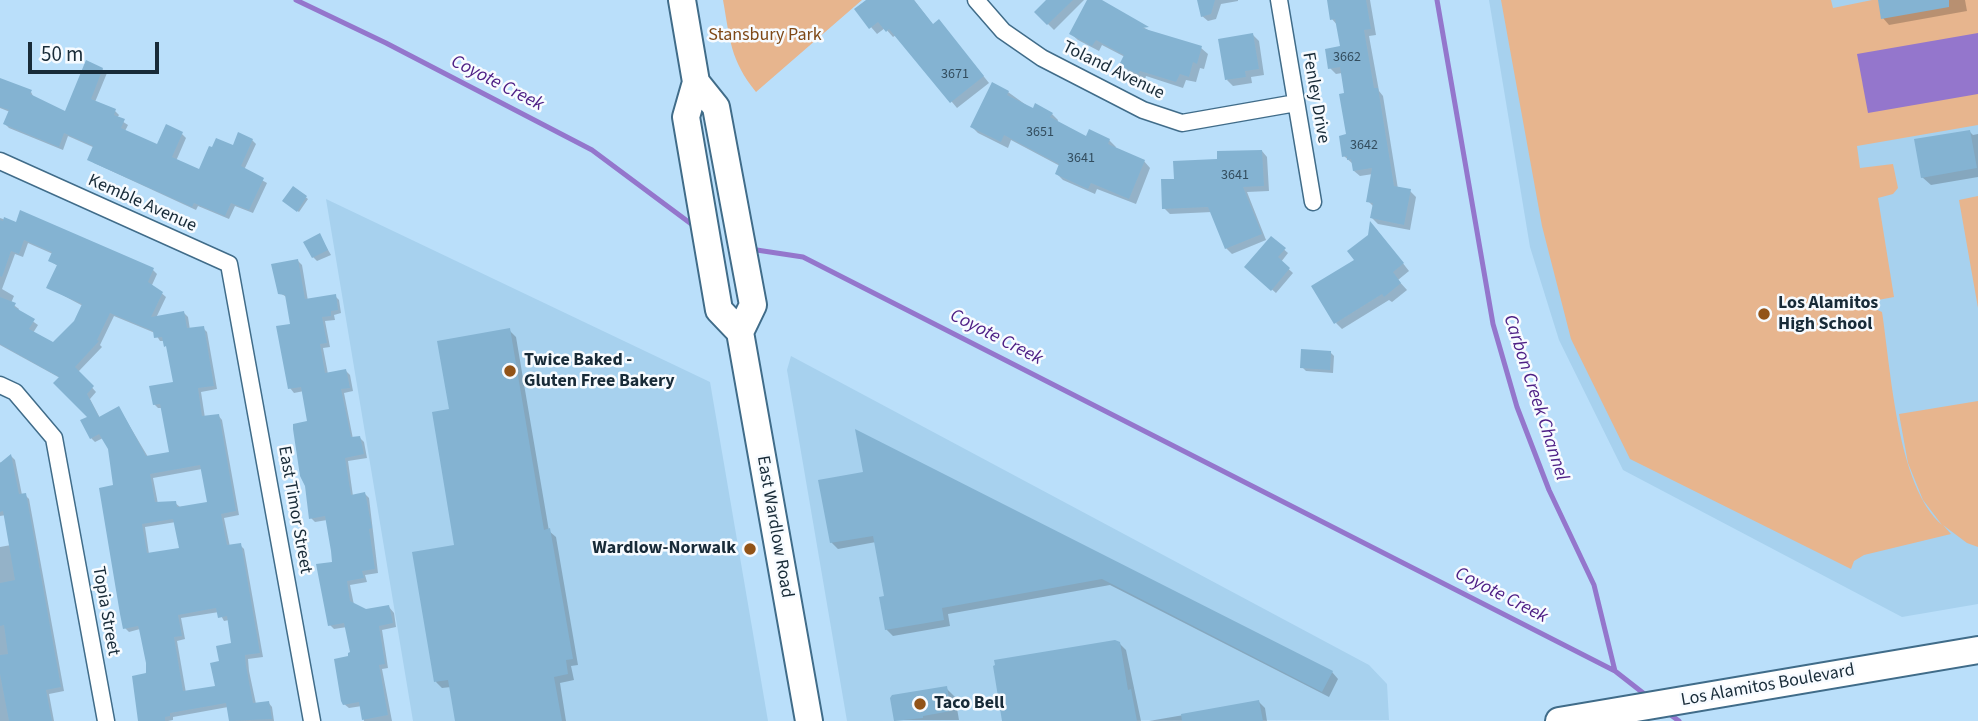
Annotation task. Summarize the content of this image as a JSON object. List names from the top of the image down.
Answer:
{
  "streets": {
    "main road": ["East Wardlow Road", "Los Alamitos Boulevard"],
    "street": [
      "Toland Avenue",
      "Fenley Drive",
      "Kemble Avenue",
      "East Timor Street",
      "Topia Street"
    ]
  },
  "crossings": [
    ["Toland Avenue", "Fenley Drive"],
    ["Kemble Avenue", "East Timor Street"]
  ],
  "water": ["Coyote Creek", "Carbon Creek Channel"],
  "parks": ["Stansbury Park"],
  "places": [
    "Los Alamitos High School",
    "Twice Baked - Gluten Free Bakery",
    "Wardlow-Norwalk",
    "Taco Bell"
  ],
  "house_numbers": [
    "3662",
    "3671",
    "3651",
    "3642",
    "3641",
    "3641"
  ],
  "scale_bar": "50 m"
}
